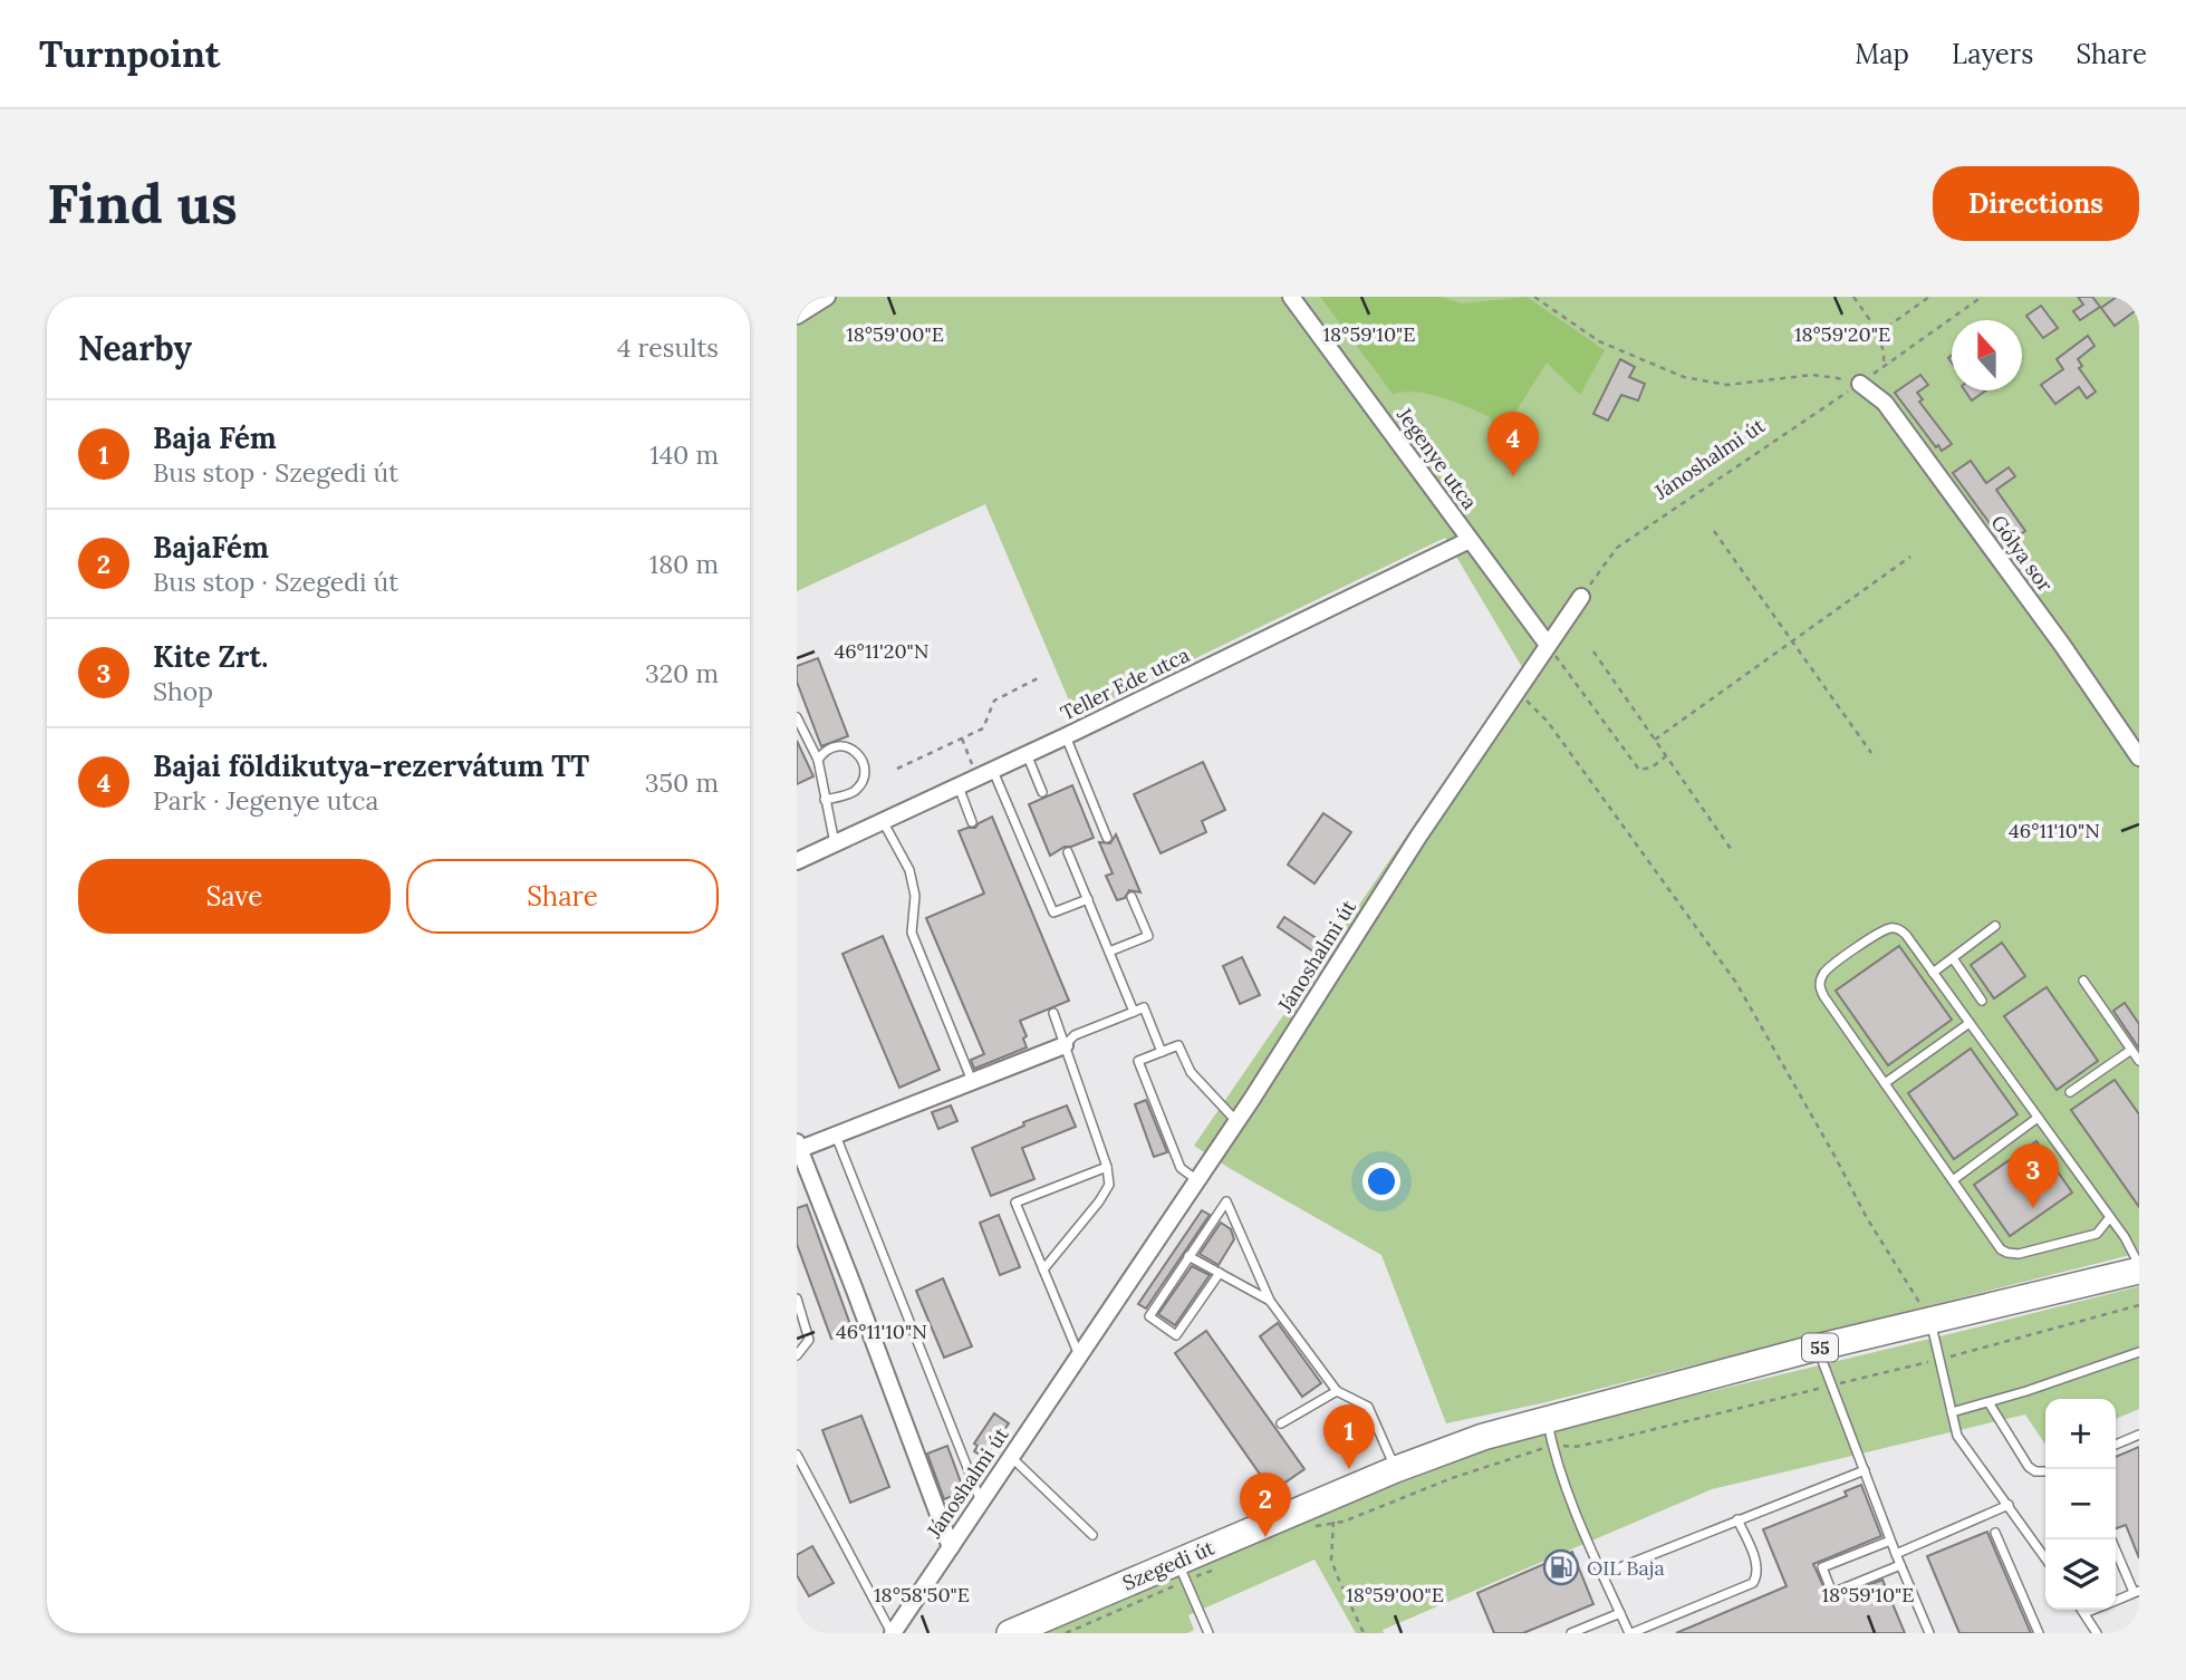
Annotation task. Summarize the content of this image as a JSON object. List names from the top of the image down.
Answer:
{
  "streets": {
    "main road": ["55", "Szegedi út"],
    "street": [
      "Jegenye utca",
      "Jánoshalmi út",
      "Gólya sor",
      "Teller Ede utca"
    ]
  },
  "crossings": [
    ["Jegenye utca", "Jánoshalmi út"],
    ["Jegenye utca", "Teller Ede utca"],
    ["Jánoshalmi út", "Gólya sor"],
    ["55", "Szegedi út"]
  ],
  "places": {
    "fuel station": ["OIL Baja"]
  },
  "north": "top",
  "page": {
    "header": "Turnpoint",
    "nav": ["Map", "Layers", "Share"],
    "buttons": [
      "Directions",
      ["Save", "Share"]
    ],
    "title": "Find us",
    "heading": ["Nearby", "4 results"],
    "list": [
      {
        "mark": "1",
        "name": "Baja Fém",
        "note": "Bus stop · Szegedi út",
        "value": "140 m"
      },
      {
        "mark": "2",
        "name": "BajaFém",
        "note": "Bus stop · Szegedi út",
        "value": "180 m"
      },
      {
        "mark": "3",
        "name": "Kite Zrt.",
        "note": "Shop",
        "value": "320 m"
      },
      {
        "mark": "4",
        "name": "Bajai földikutya-rezervátum TT",
        "note": "Park · Jegenye utca",
        "value": "350 m"
      }
    ],
    "pins": [
      "4",
      "3",
      "1",
      "2"
    ],
    "map_buttons": ["+", "−"]
  },
  "coordinates": [
    "18°59'00\"E",
    "18°59'10\"E",
    "18°59'20\"E",
    "46°11'20\"N",
    "46°11'10\"N",
    "18°58'50\"E"
  ]
}
